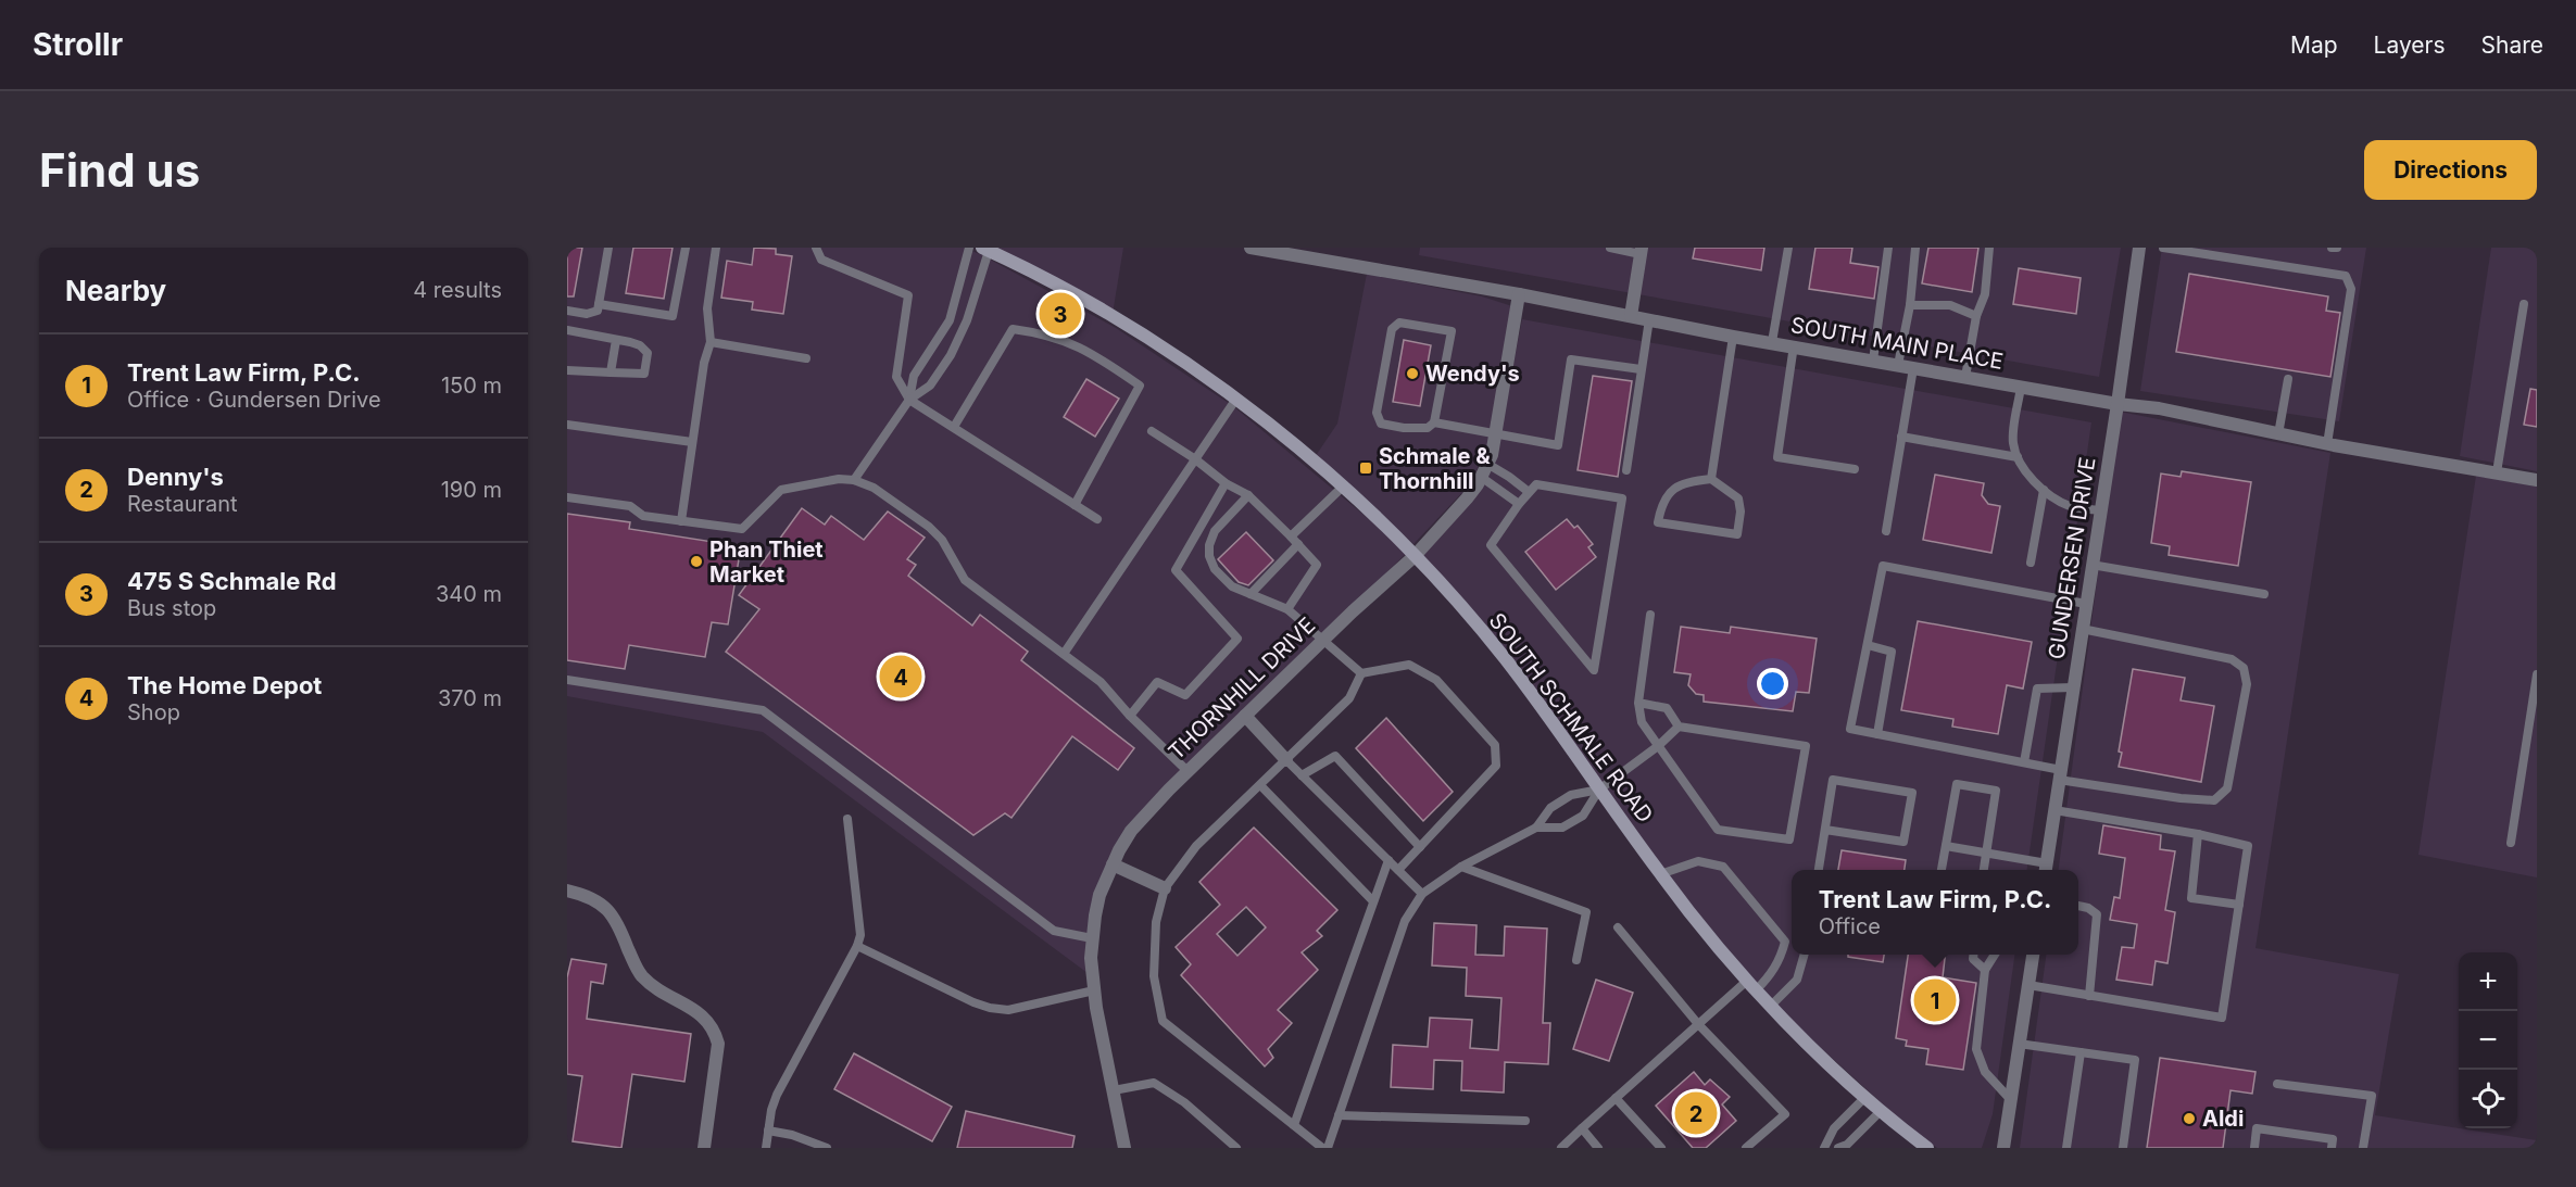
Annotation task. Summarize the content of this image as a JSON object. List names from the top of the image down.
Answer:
{
  "streets": {
    "main road": ["SOUTH SCHMALE ROAD"],
    "street": ["SOUTH MAIN PLACE", "GUNDERSEN DRIVE", "THORNHILL DRIVE"]
  },
  "crossings": [
    ["SOUTH MAIN PLACE", "GUNDERSEN DRIVE"],
    ["SOUTH MAIN PLACE", "THORNHILL DRIVE"],
    ["THORNHILL DRIVE", "SOUTH SCHMALE ROAD"]
  ],
  "places": {
    "other": ["Wendy's", "Phan Thiet Market", "Aldi"],
    "transit": ["Schmale & Thornhill"]
  },
  "page": {
    "header": "Strollr",
    "nav": ["Map", "Layers", "Share"],
    "buttons": "Directions",
    "title": "Find us",
    "heading": ["Nearby", "4 results"],
    "pins": [
      "3",
      "4",
      "1",
      "2"
    ],
    "list": [
      {
        "mark": "1",
        "name": "Trent Law Firm, P.C.",
        "note": "Office · Gundersen Drive",
        "value": "150 m"
      },
      {
        "mark": "2",
        "name": "Denny's",
        "note": "Restaurant",
        "value": "190 m"
      },
      {
        "mark": "3",
        "name": "475 S Schmale Rd",
        "note": "Bus stop",
        "value": "340 m"
      },
      {
        "mark": "4",
        "name": "The Home Depot",
        "note": "Shop",
        "value": "370 m"
      }
    ],
    "popup": ["Trent Law Firm, P.C.", "Office"],
    "map_buttons": ["+", "−"]
  }
}
